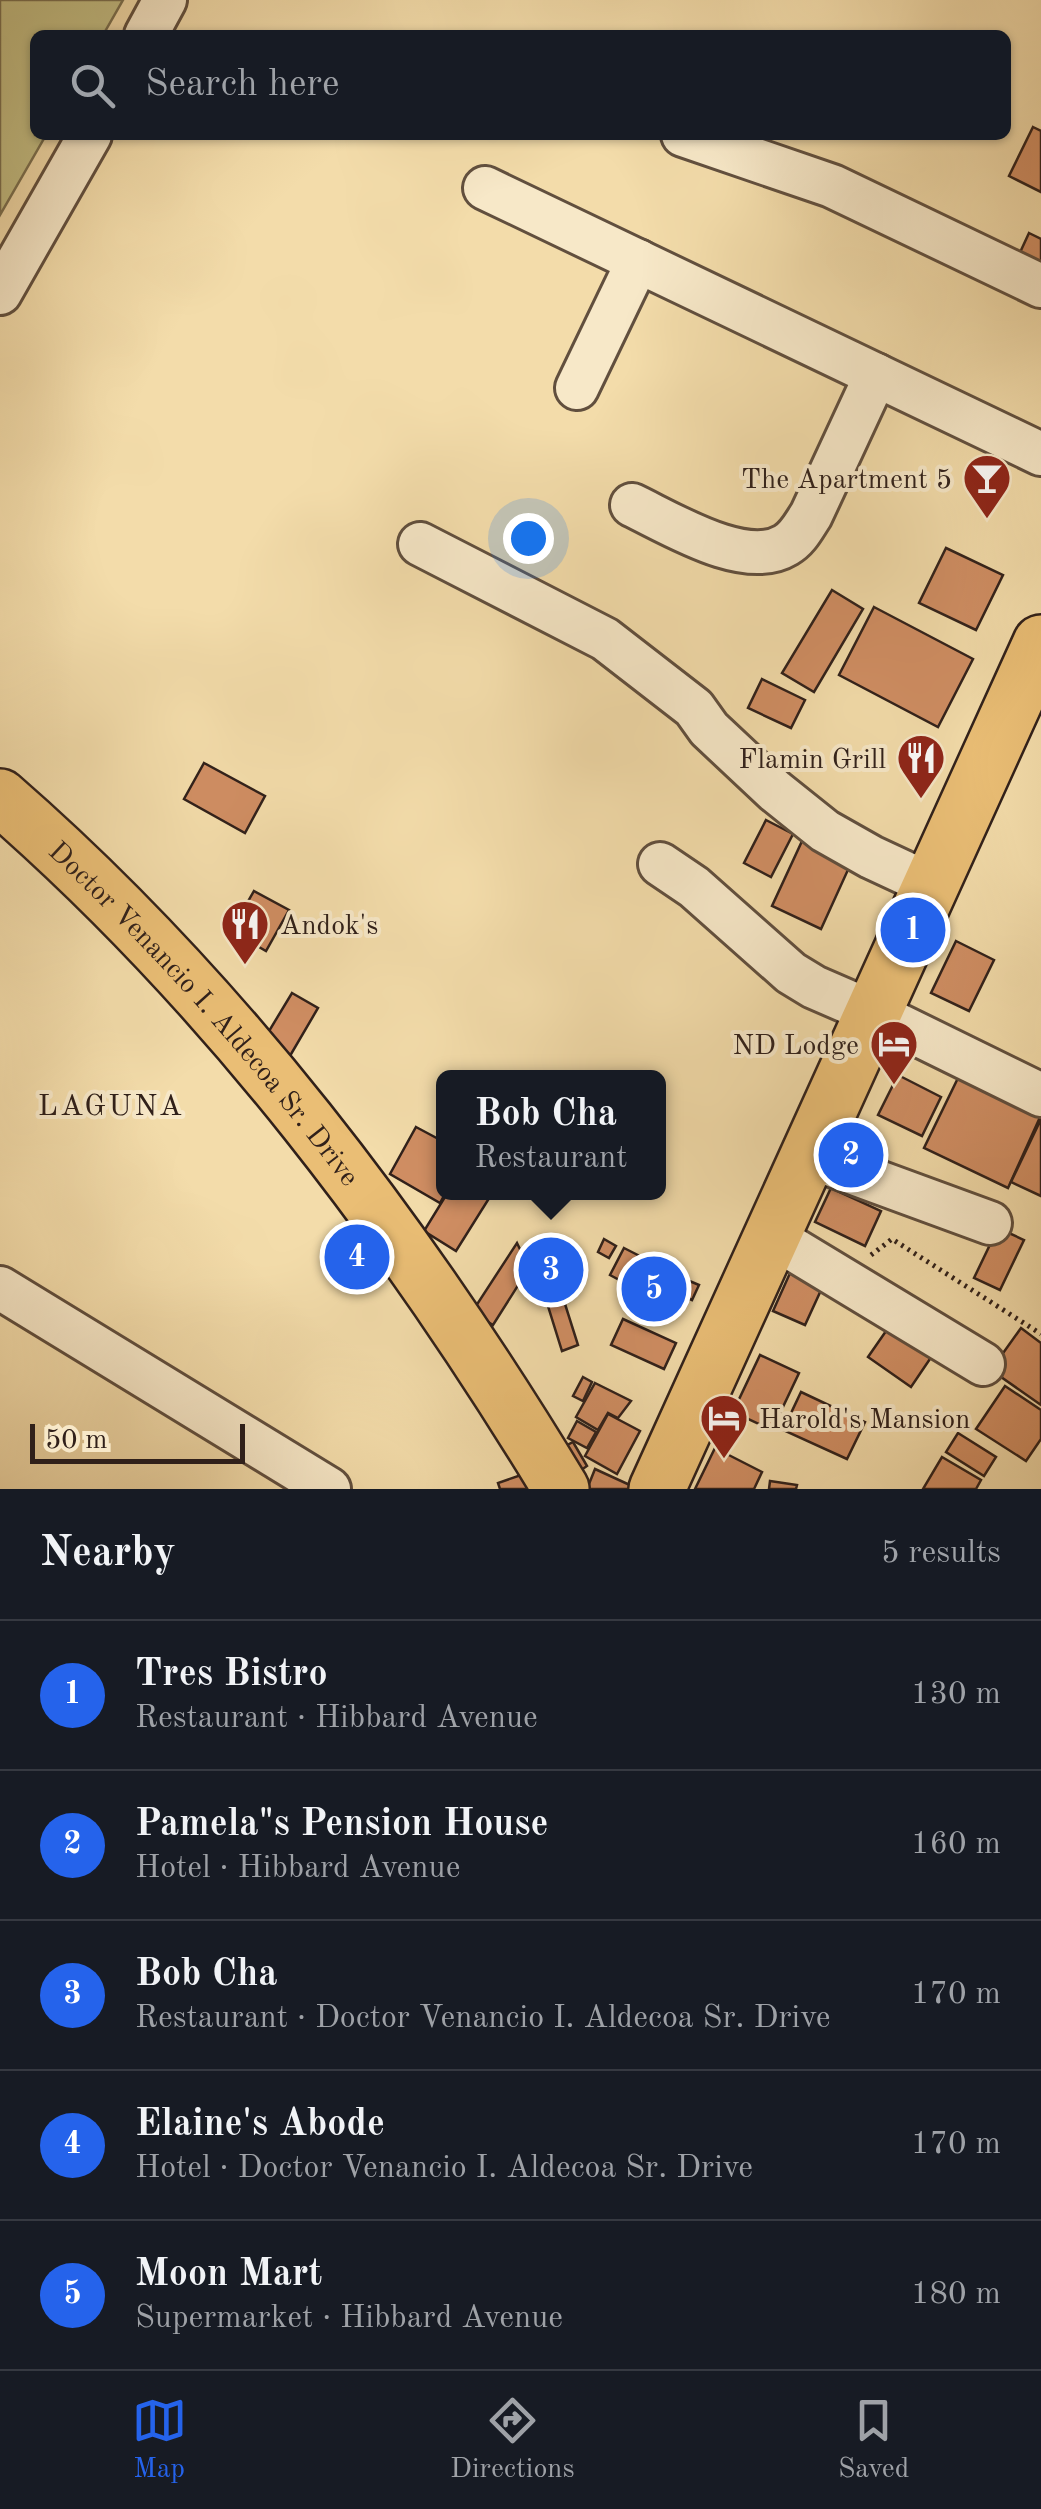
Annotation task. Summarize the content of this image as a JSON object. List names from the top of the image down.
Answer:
{
  "streets": {
    "main road": ["Doctor Venancio I. Aldecoa Sr. Drive"]
  },
  "districts": ["LAGUNA"],
  "places": {
    "bar": ["The Apartment 5"],
    "restaurant": ["Flamin Grill", "Andok's"],
    "hotel": ["ND Lodge", "Harold's Mansion"]
  },
  "scale_bar": "50 m",
  "page": {
    "search": "Search here",
    "pins": [
      "1",
      "2",
      "4",
      "3",
      "5"
    ],
    "popup": ["Bob Cha", "Restaurant"],
    "scale": "50 m",
    "heading": ["Nearby", "5 results"],
    "list": [
      {
        "mark": "1",
        "name": "Tres Bistro",
        "note": "Restaurant · Hibbard Avenue",
        "value": "130 m"
      },
      {
        "mark": "2",
        "name": "Pamela\"s Pension House",
        "note": "Hotel · Hibbard Avenue",
        "value": "160 m"
      },
      {
        "mark": "3",
        "name": "Bob Cha",
        "note": "Restaurant · Doctor Venancio I. Aldecoa Sr. Drive",
        "value": "170 m"
      },
      {
        "mark": "4",
        "name": "Elaine's Abode",
        "note": "Hotel · Doctor Venancio I. Aldecoa Sr. Drive",
        "value": "170 m"
      },
      {
        "mark": "5",
        "name": "Moon Mart",
        "note": "Supermarket · Hibbard Avenue",
        "value": "180 m"
      }
    ],
    "nav": ["Map", "Directions", "Saved"]
  }
}
